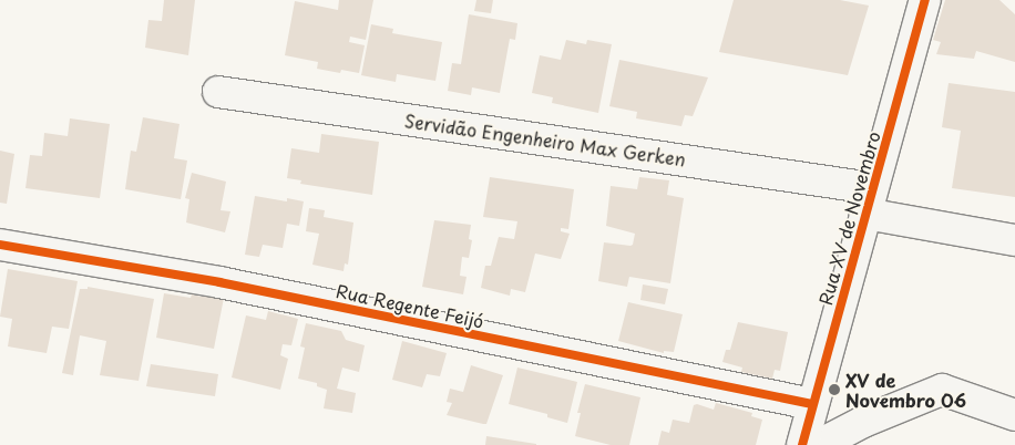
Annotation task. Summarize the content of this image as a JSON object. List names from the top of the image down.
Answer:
{
  "streets": {
    "street": ["Servidão Engenheiro Max Gerken", "Rua XV de Novembro", "Rua Regente Feijó"]
  },
  "crossings": [
    ["Servidão Engenheiro Max Gerken", "Rua XV de Novembro"],
    ["Rua XV de Novembro", "Rua Regente Feijó"]
  ],
  "places": ["XV de Novembro 06"]
}
